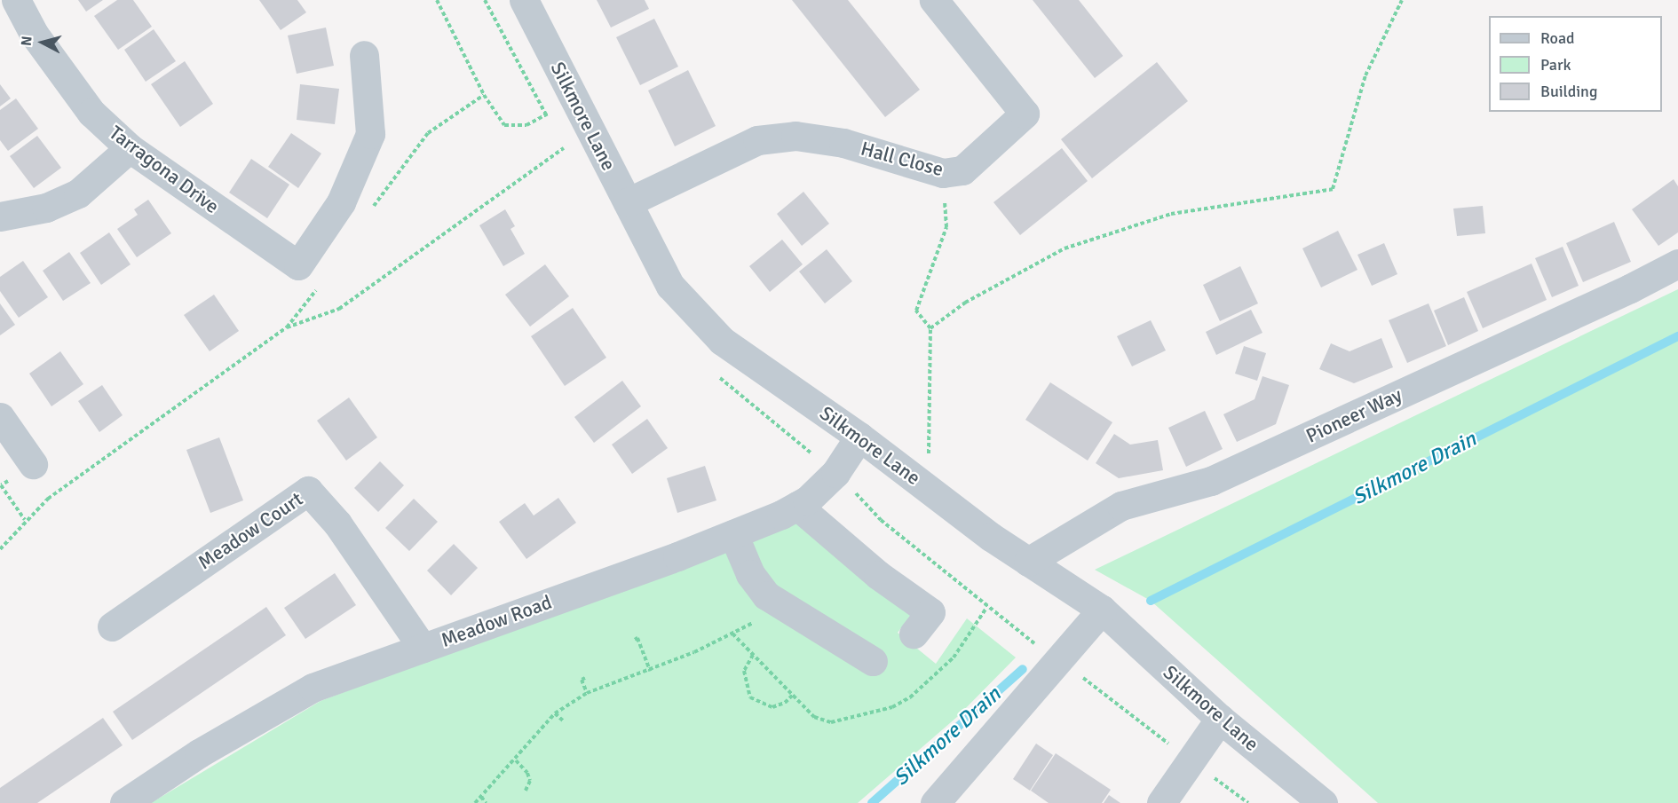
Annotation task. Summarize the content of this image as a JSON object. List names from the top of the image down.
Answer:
{
  "streets": {
    "street": [
      "Silkmore Lane",
      "Hall Close",
      "Tarragona Drive",
      "Pioneer Way",
      "Meadow Court",
      "Meadow Road"
    ]
  },
  "crossings": [
    ["Silkmore Lane", "Hall Close"],
    ["Silkmore Lane", "Pioneer Way"],
    ["Silkmore Lane", "Meadow Road"],
    ["Meadow Court", "Meadow Road"]
  ],
  "water": ["Silkmore Drain"],
  "legend": ["Road", "Park", "Building"],
  "north": "left"
}
